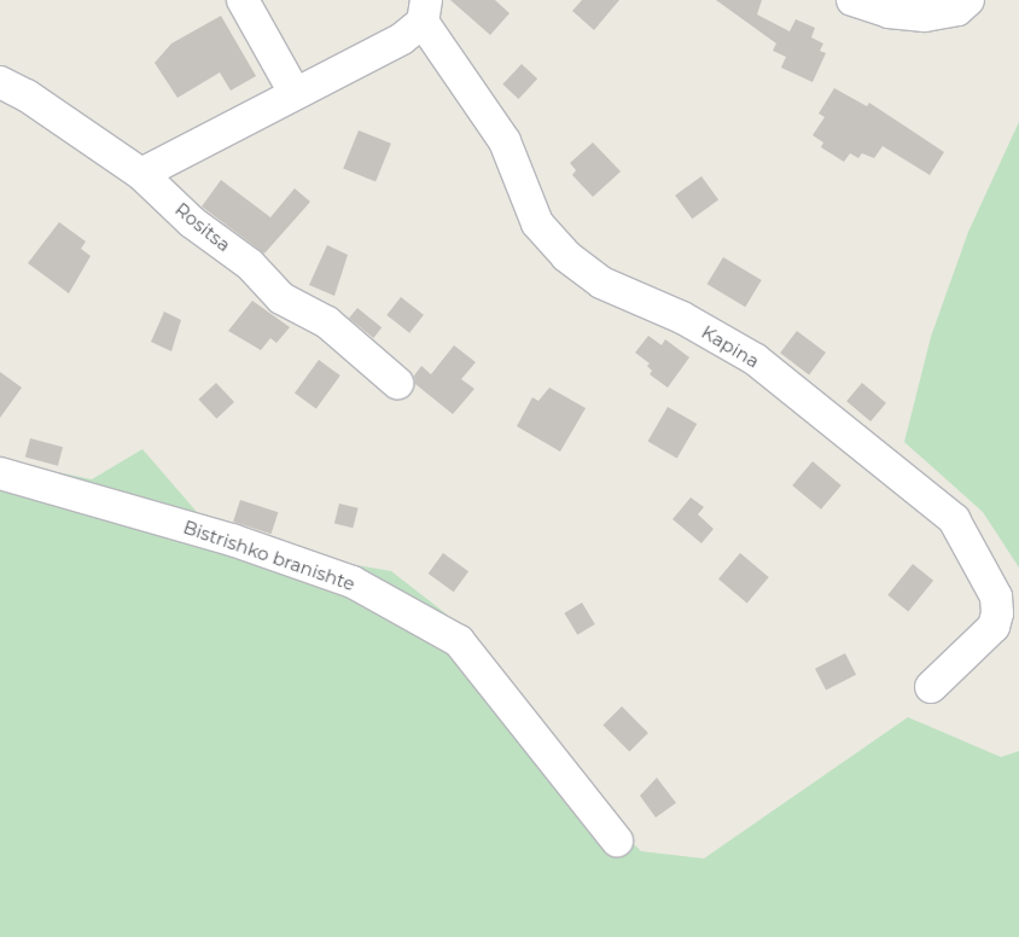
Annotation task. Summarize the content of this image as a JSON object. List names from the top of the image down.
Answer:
{
  "streets": {
    "street": ["Rositsa", "Kapina", "Bistrishko branishte"]
  }
}
